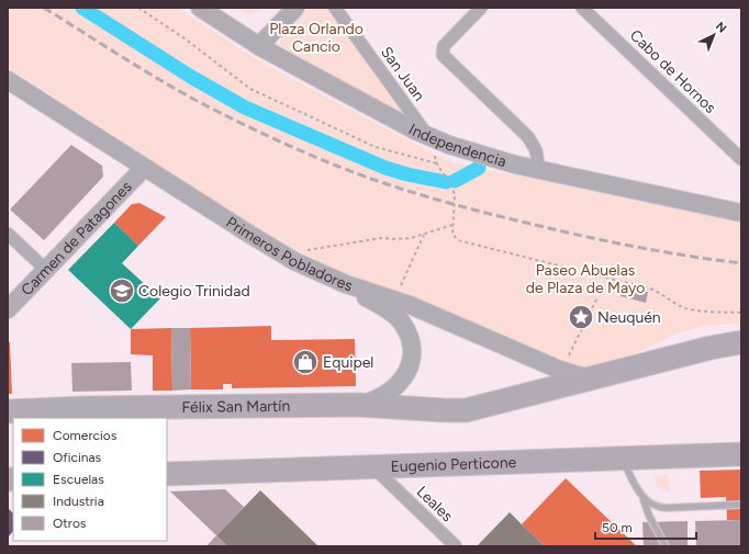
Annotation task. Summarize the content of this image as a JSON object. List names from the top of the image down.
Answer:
{
  "streets": {
    "highway": ["Félix San Martín", "Eugenio Perticone"],
    "main road": ["Independencia", "Carmen de Patagones", "Primeros Pobladores"],
    "street": ["Cabo de Hornos", "San Juan", "Leales"]
  },
  "crossings": [
    ["San Juan", "Independencia"],
    ["Carmen de Patagones", "Primeros Pobladores"],
    ["Primeros Pobladores", "Félix San Martín"],
    ["Eugenio Perticone", "Leales"]
  ],
  "parks": ["Plaza Orlando Cancio", "Paseo Abuelas de Plaza de Mayo"],
  "places": {
    "school or university": ["Colegio Trinidad"],
    "place": ["Neuquén"],
    "shop": ["Equipel"]
  },
  "legend": [
    "Comercios",
    "Oficinas",
    "Escuelas",
    "Industria",
    "Otros"
  ],
  "scale_bar": "50 m",
  "north": "top right"
}
